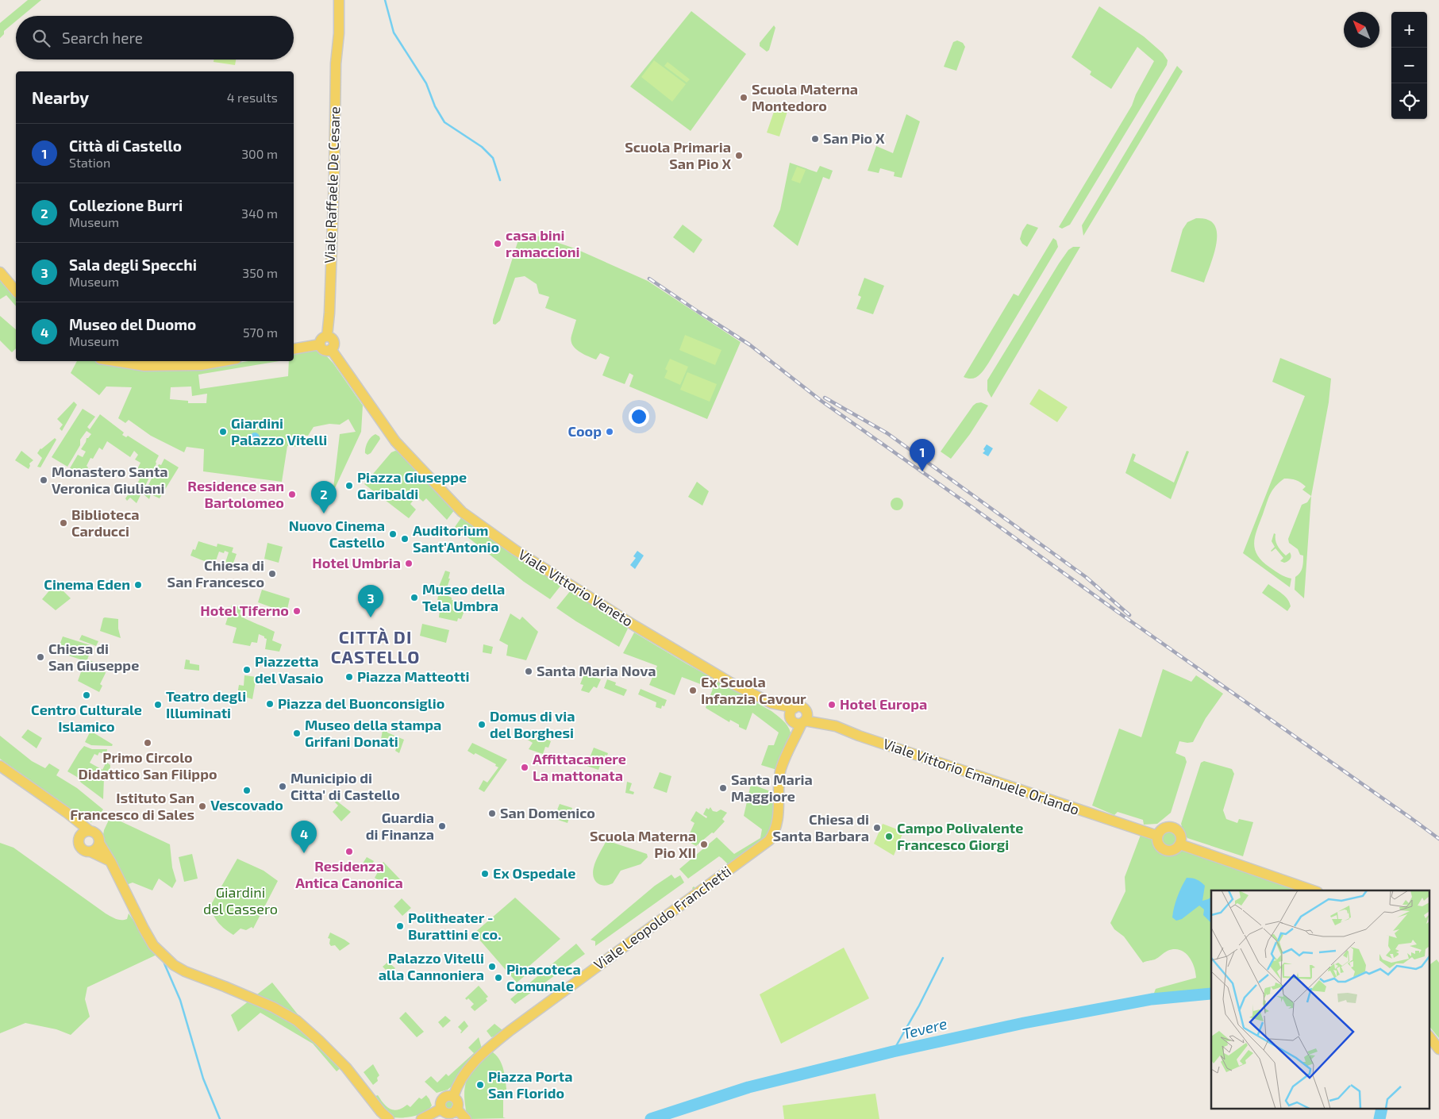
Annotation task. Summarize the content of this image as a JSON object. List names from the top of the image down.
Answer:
{
  "streets": {
    "main road": [
      "Viale Raffaele De Cesare",
      "Viale Vittorio Veneto",
      "Viale Vittorio Emanuele Orlando",
      "Viale Leopoldo Franchetti"
    ]
  },
  "crossings": [
    ["Viale Raffaele De Cesare", "Viale Vittorio Veneto"],
    ["Viale Vittorio Veneto", "Viale Vittorio Emanuele Orlando"],
    ["Viale Vittorio Veneto", "Viale Leopoldo Franchetti"],
    ["Viale Vittorio Emanuele Orlando", "Viale Leopoldo Franchetti"]
  ],
  "districts": ["CITTÀ DI CASTELLO"],
  "water": ["Tevere"],
  "parks": ["Giardini del Cassero"],
  "places": [
    "Scuola Materna Montedoro",
    "San Pio X",
    "Scuola Primaria San Pio X",
    "casa bini ramaccioni",
    "Giardini Palazzo Vitelli",
    "Coop",
    "Monastero Santa Veronica Giuliani",
    "Piazza Giuseppe Garibaldi",
    "Residence san Bartolomeo",
    "Biblioteca Carducci",
    "Nuovo Cinema Castello",
    "Auditorium Sant'Antonio",
    "Hotel Umbria",
    "Chiesa di San Francesco",
    "Cinema Eden",
    "Museo della Tela Umbra",
    "Hotel Tiferno",
    "Chiesa di San Giuseppe",
    "Piazzetta del Vasaio",
    "Santa Maria Nova",
    "Piazza Matteotti",
    "Ex Scuola Infanzia Cavour",
    "Centro Culturale Islamico",
    "Piazza del Buonconsiglio",
    "Teatro degli Illuminati",
    "Hotel Europa",
    "Domus di via del Borghesi",
    "Museo della stampa Grifani Donati",
    "Primo Circolo Didattico San Filippo",
    "Affittacamere La mattonata",
    "Municipio di Citta' di Castello",
    "Santa Maria Maggiore",
    "Vescovado",
    "Istituto San Francesco di Sales",
    "San Domenico",
    "Guardia di Finanza",
    "Chiesa di Santa Barbara",
    "Campo Polivalente Francesco Giorgi",
    "Scuola Materna Pio XII",
    "Residenza Antica Canonica",
    "Ex Ospedale",
    "Politheater - Burattini e co.",
    "Palazzo Vitelli alla Cannoniera",
    "Pinacoteca Comunale",
    "Piazza Porta San Florido"
  ],
  "north": "top left",
  "page": {
    "map_buttons": ["+", "−"],
    "search": "Search here",
    "heading": ["Nearby", "4 results"],
    "list": [
      {
        "mark": "1",
        "name": "Città di Castello",
        "note": "Station",
        "value": "300 m"
      },
      {
        "mark": "2",
        "name": "Collezione Burri",
        "note": "Museum",
        "value": "340 m"
      },
      {
        "mark": "3",
        "name": "Sala degli Specchi",
        "note": "Museum",
        "value": "350 m"
      },
      {
        "mark": "4",
        "name": "Museo del Duomo",
        "note": "Museum",
        "value": "570 m"
      }
    ],
    "pins": [
      "1",
      "2",
      "3",
      "4"
    ]
  }
}
